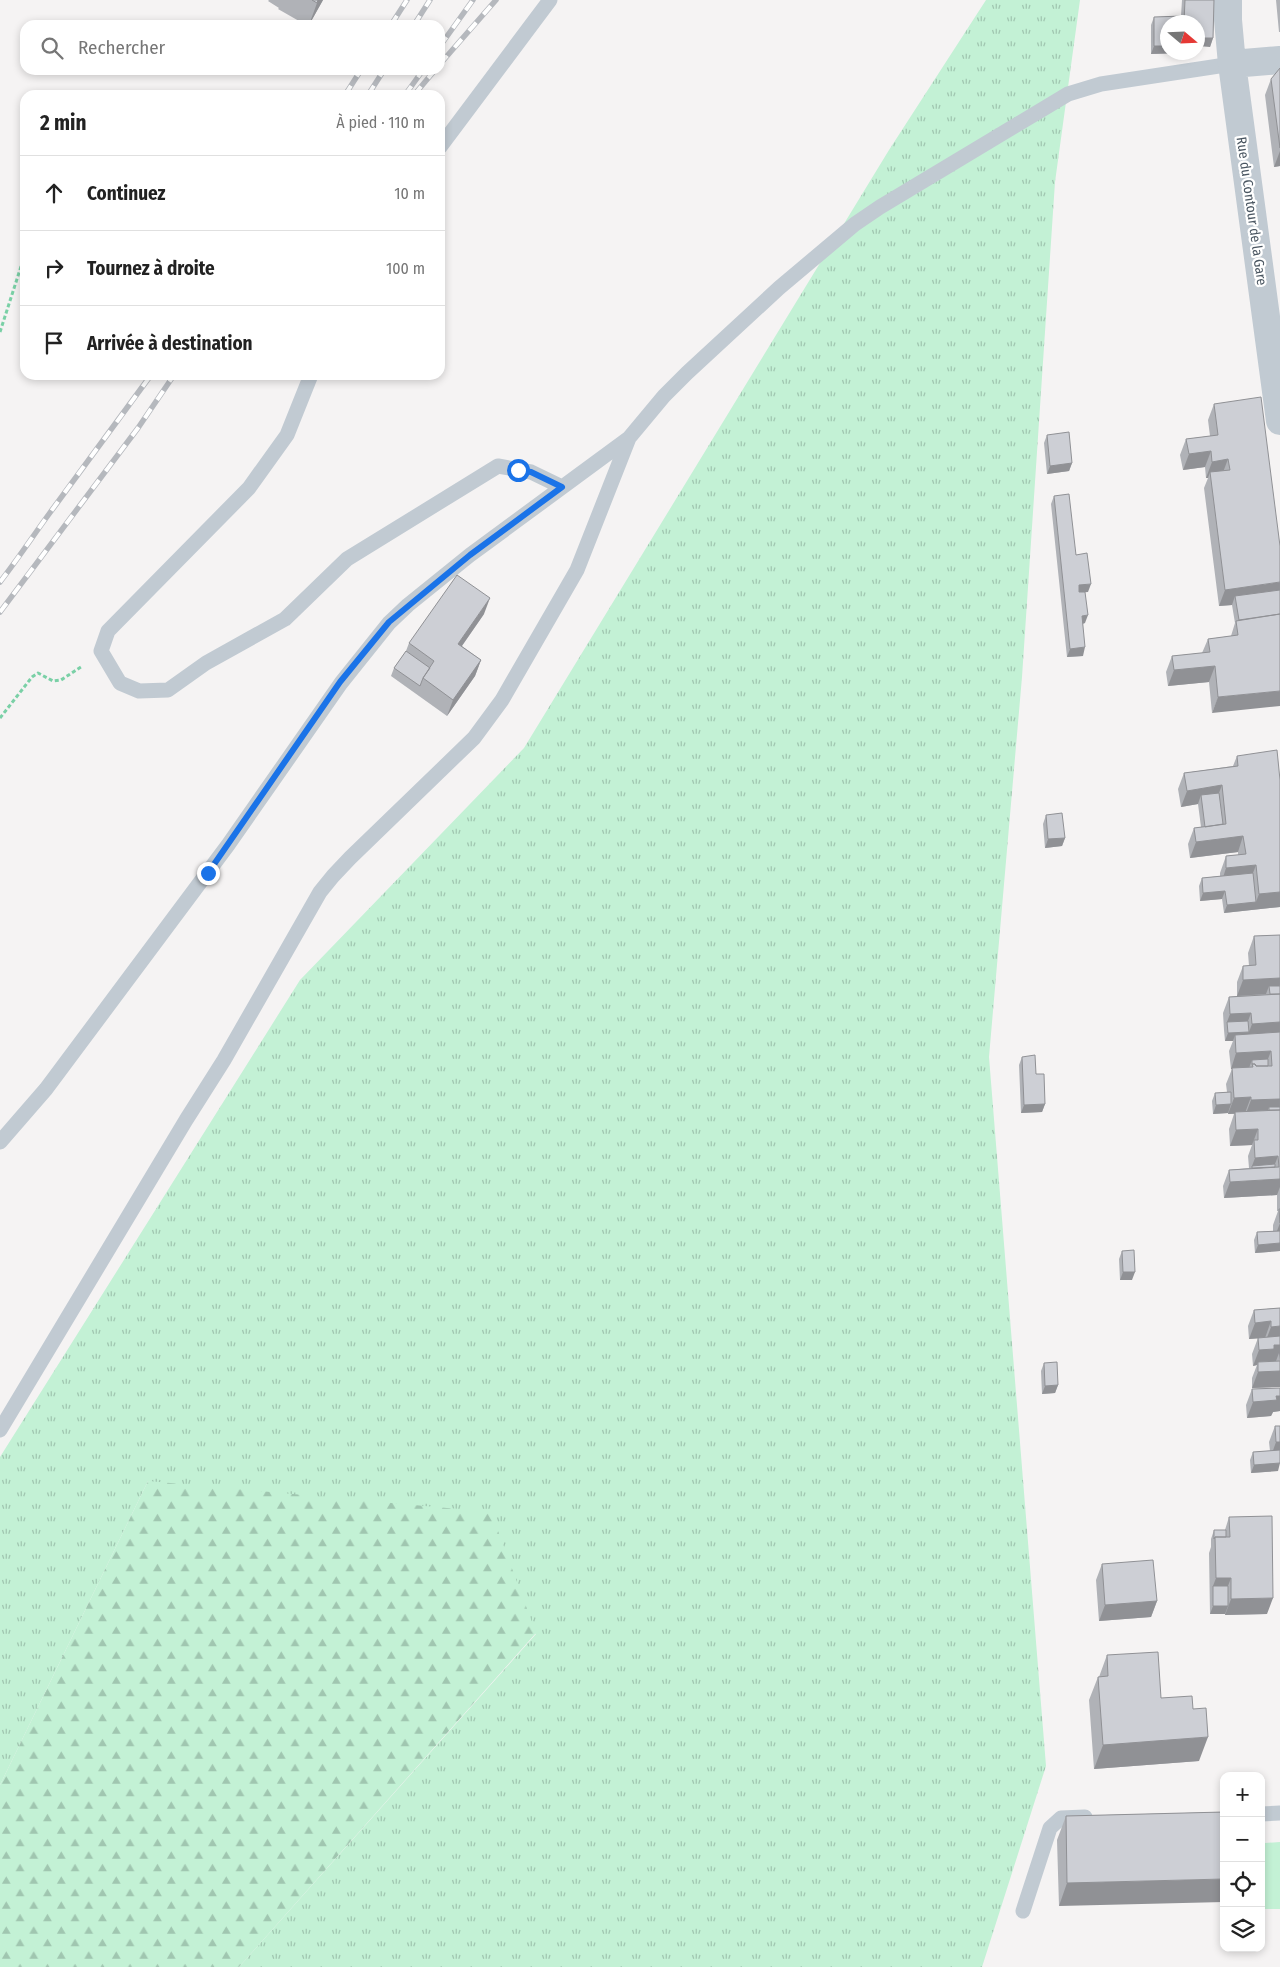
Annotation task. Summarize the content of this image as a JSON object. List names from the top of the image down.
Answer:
{
  "streets": {
    "street": ["Rue du Contour de la Gare"]
  },
  "north": "right",
  "page": {
    "search": "Rechercher",
    "heading": ["2 min", "À pied · 110 m"],
    "list": [
      ["Continuez", "10 m"],
      ["Tournez à droite", "100 m"],
      "Arrivée à destination"
    ],
    "map_buttons": ["+", "−"]
  }
}
